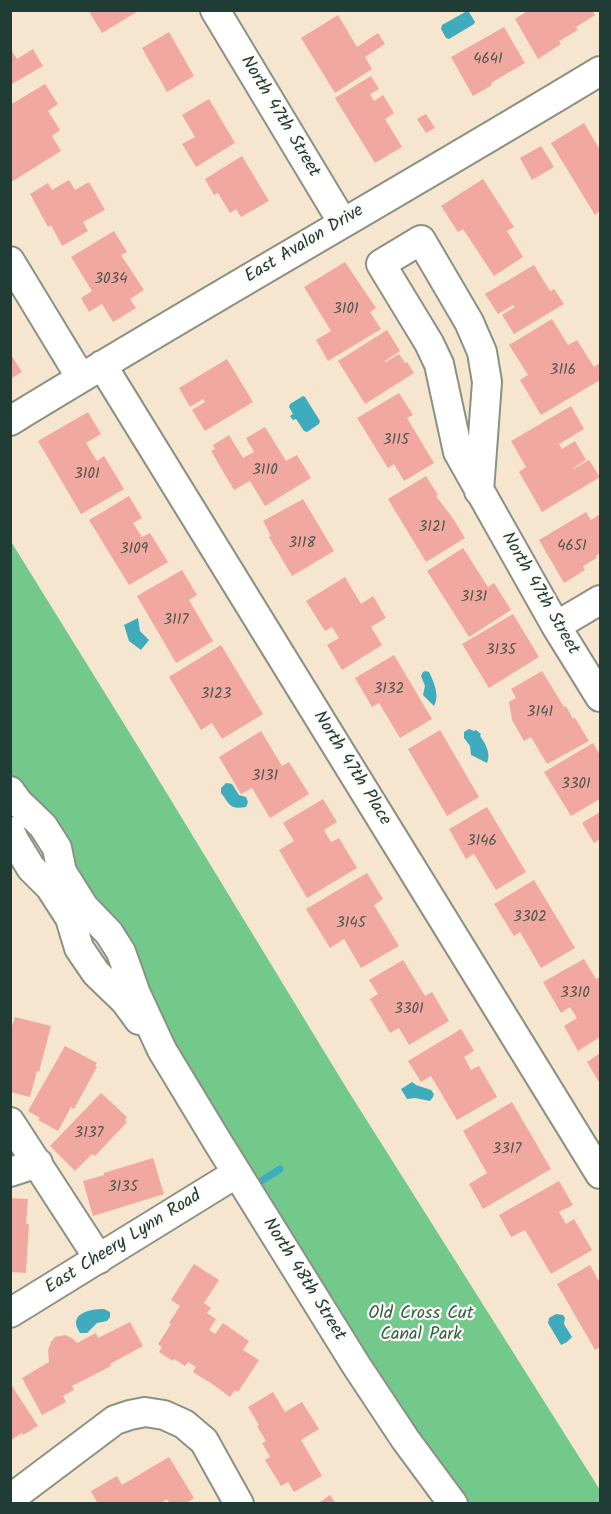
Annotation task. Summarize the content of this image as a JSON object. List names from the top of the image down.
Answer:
{
  "streets": {
    "street": [
      "North 47th Street",
      "East Avalon Drive",
      "North 47th Place",
      "East Cheery Lynn Road",
      "North 48th Street"
    ]
  },
  "crossings": [
    ["North 47th Street", "East Avalon Drive"],
    ["East Avalon Drive", "North 47th Place"],
    ["East Cheery Lynn Road", "North 48th Street"]
  ],
  "parks": ["Old Cross Cut Canal Park"],
  "house_numbers": [
    "4641",
    "3034",
    "3101",
    "3116",
    "3115",
    "3110",
    "3101",
    "3121",
    "3118",
    "4651",
    "3109",
    "3131",
    "3117",
    "3135",
    "3132",
    "3123",
    "3141",
    "3131",
    "3301",
    "3146",
    "3302",
    "3145",
    "3310",
    "3301",
    "3137",
    "3317",
    "3135"
  ]
}
